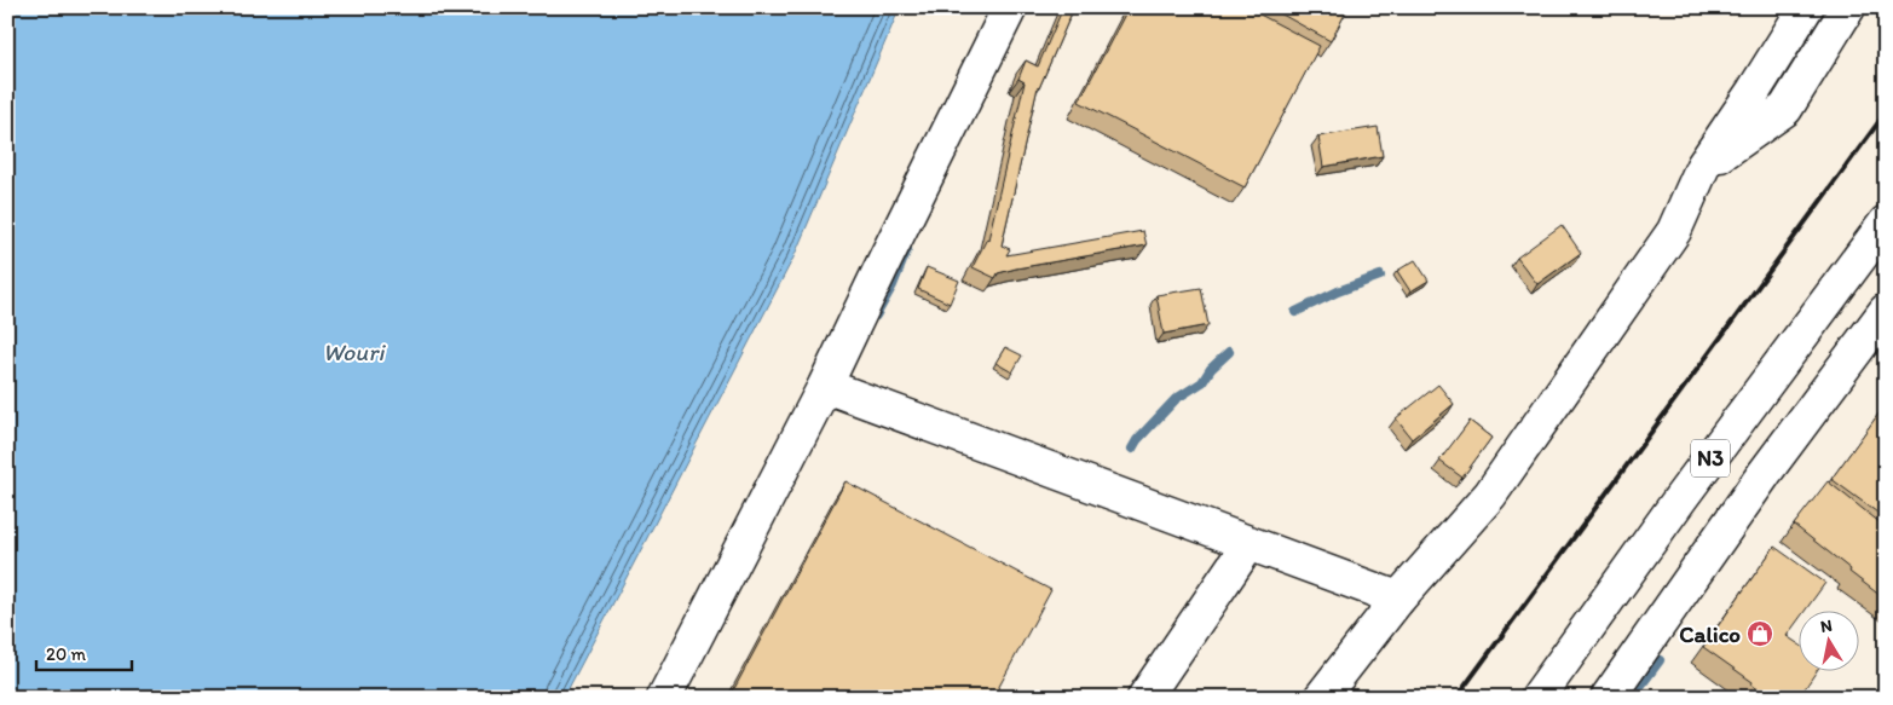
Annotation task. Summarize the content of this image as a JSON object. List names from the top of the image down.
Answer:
{
  "streets": {
    "main road": ["N3"]
  },
  "water": ["Wouri"],
  "places": {
    "shop": ["Calico"]
  },
  "scale_bar": "20 m",
  "north": "top"
}
